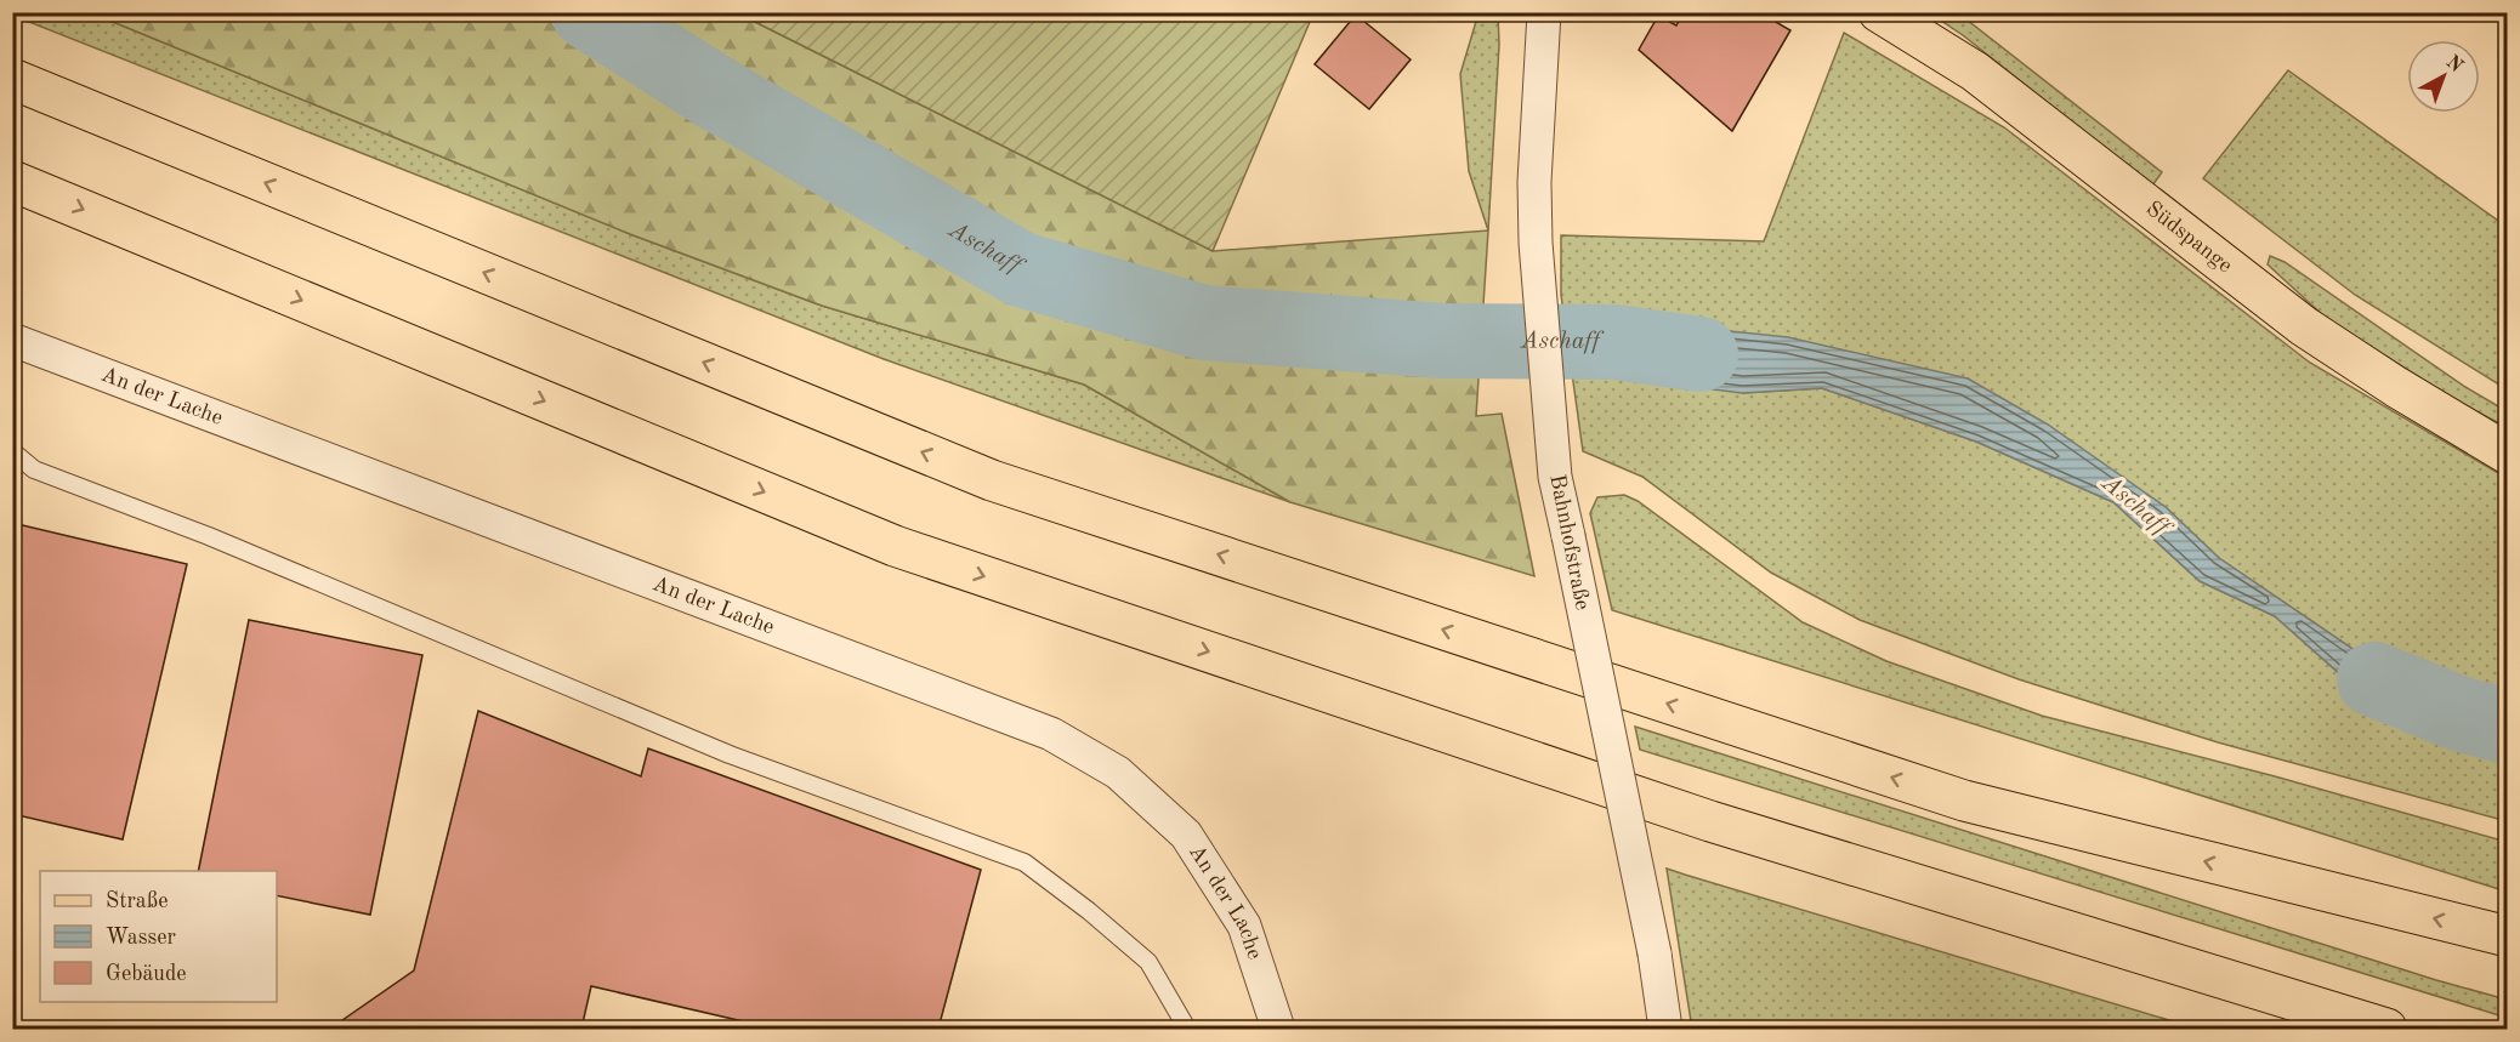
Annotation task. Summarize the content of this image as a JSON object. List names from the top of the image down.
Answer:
{
  "streets": {
    "main road": ["Südspange"],
    "street": ["An der Lache", "Bahnhofstraße"]
  },
  "water": ["Aschaff"],
  "legend": ["Straße", "Wasser", "Gebäude"],
  "north": "top right"
}
